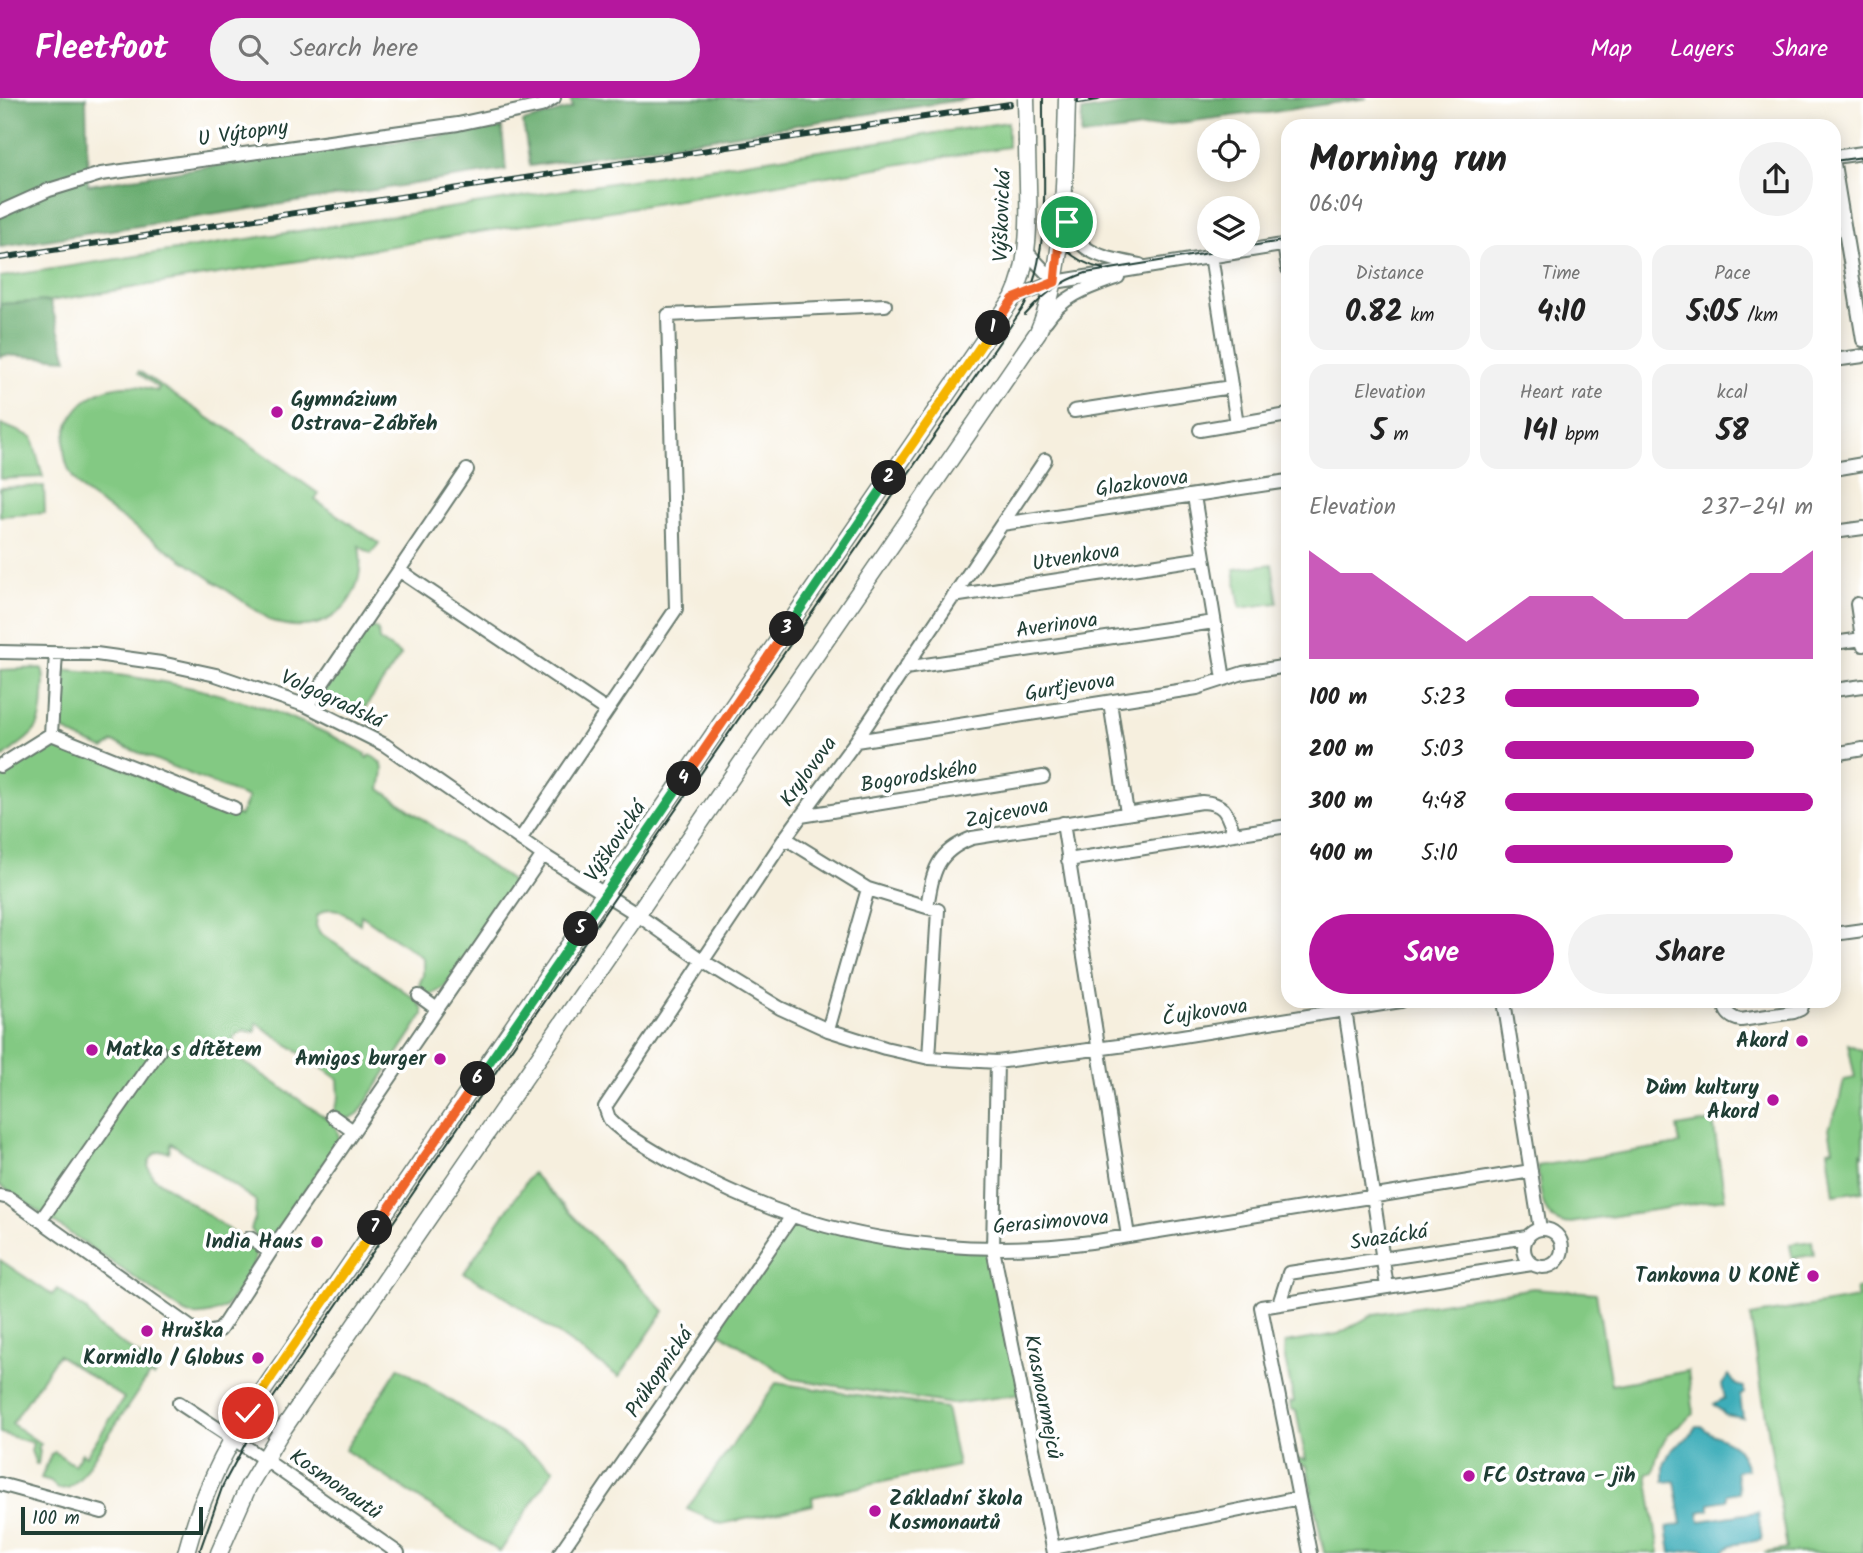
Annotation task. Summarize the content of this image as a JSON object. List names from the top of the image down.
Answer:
{
  "streets": {
    "street": [
      "U Výtopny",
      "Výškovická",
      "Glazkovova",
      "Utvenkova",
      "Averinova",
      "Gurťjevova",
      "Volgogradská",
      "Krylovova",
      "Bogorodského",
      "Zajcevova",
      "Čujkovova",
      "Gerasimovova",
      "Svazácká",
      "Průkopnická",
      "Krasnoarmejců",
      "Kosmonautů"
    ]
  },
  "crossings": [
    ["Výškovická", "Volgogradská"],
    ["Výškovická", "Čujkovova"],
    ["Výškovická", "Kosmonautů"],
    ["Glazkovova", "Krylovova"],
    ["Utvenkova", "Krylovova"],
    ["Averinova", "Krylovova"],
    ["Gurťjevova", "Krylovova"],
    ["Volgogradská", "Čujkovova"],
    ["Krylovova", "Bogorodského"],
    ["Krylovova", "Čujkovova"],
    ["Krylovova", "Gerasimovova"],
    ["Čujkovova", "Krasnoarmejců"],
    ["Gerasimovova", "Průkopnická"],
    ["Gerasimovova", "Krasnoarmejců"]
  ],
  "places": [
    "Gymnázium Ostrava-Zábřeh",
    "Akord",
    "Matka s dítětem",
    "Amigos burger",
    "Dům kultury Akord",
    "India Haus",
    "Tankovna U KONĚ",
    "Hruška",
    "Kormidlo / Globus",
    "FC Ostrava - jih",
    "Základní škola Kosmonautů"
  ],
  "scale_bar": "100 m",
  "page": {
    "header": "Fleetfoot",
    "search": "Search here",
    "nav": ["Map", "Layers", "Share"],
    "heading": ["Morning run", "06:04"],
    "stats": [
      ["Distance", "0.82 km"],
      ["Time", "4:10"],
      ["Pace", "5:05 /km"],
      ["Elevation", "5 m"],
      ["Heart rate", "141 bpm"],
      ["kcal", "58"]
    ],
    "pins": [
      "1",
      "2",
      "3",
      "4",
      "5",
      "6",
      "7"
    ],
    "chart": ["Elevation", "237–241 m"],
    "list": [
      {
        "name": "100 m",
        "note": "5:23"
      },
      {
        "name": "200 m",
        "note": "5:03"
      },
      {
        "name": "300 m",
        "note": "4:48"
      },
      {
        "name": "400 m",
        "note": "5:10"
      }
    ],
    "buttons": ["Save", "Share"],
    "scale": "100 m"
  }
}
